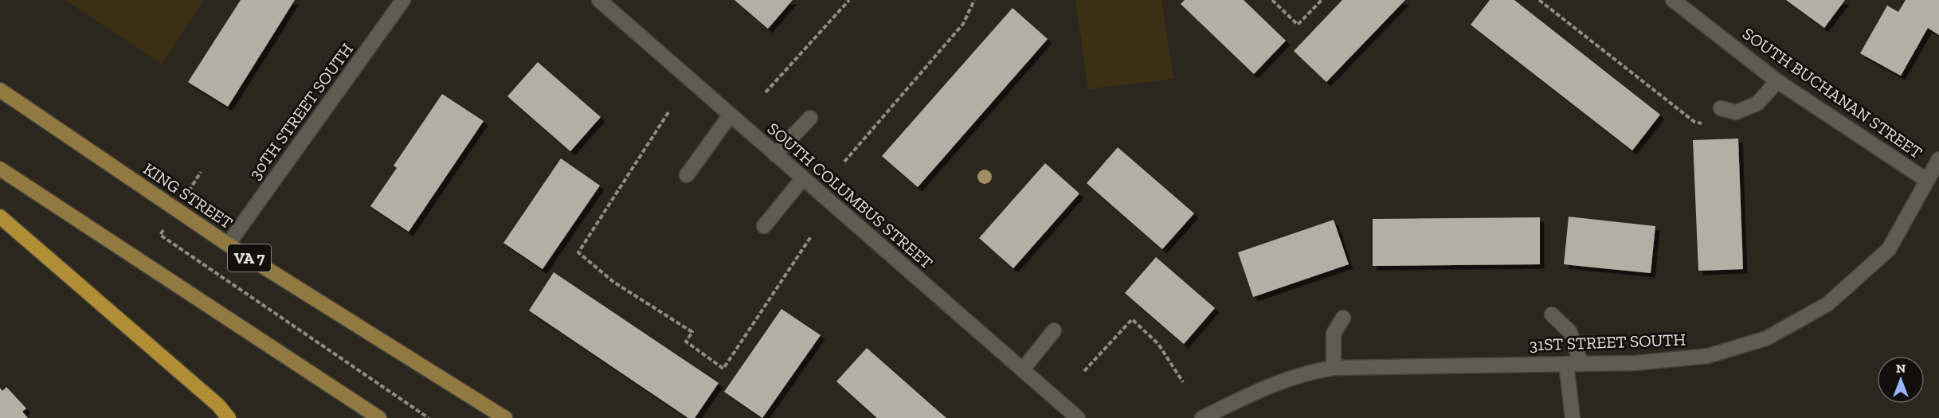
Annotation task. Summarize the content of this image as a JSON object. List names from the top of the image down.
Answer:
{
  "streets": {
    "main road": ["KING STREET", "VA 7"],
    "street": [
      "SOUTH BUCHANAN STREET",
      "30TH STREET SOUTH",
      "SOUTH COLUMBUS STREET",
      "31ST STREET SOUTH"
    ]
  },
  "crossings": [
    ["SOUTH BUCHANAN STREET", "31ST STREET SOUTH"],
    ["30TH STREET SOUTH", "KING STREET"]
  ],
  "north": "top"
}
